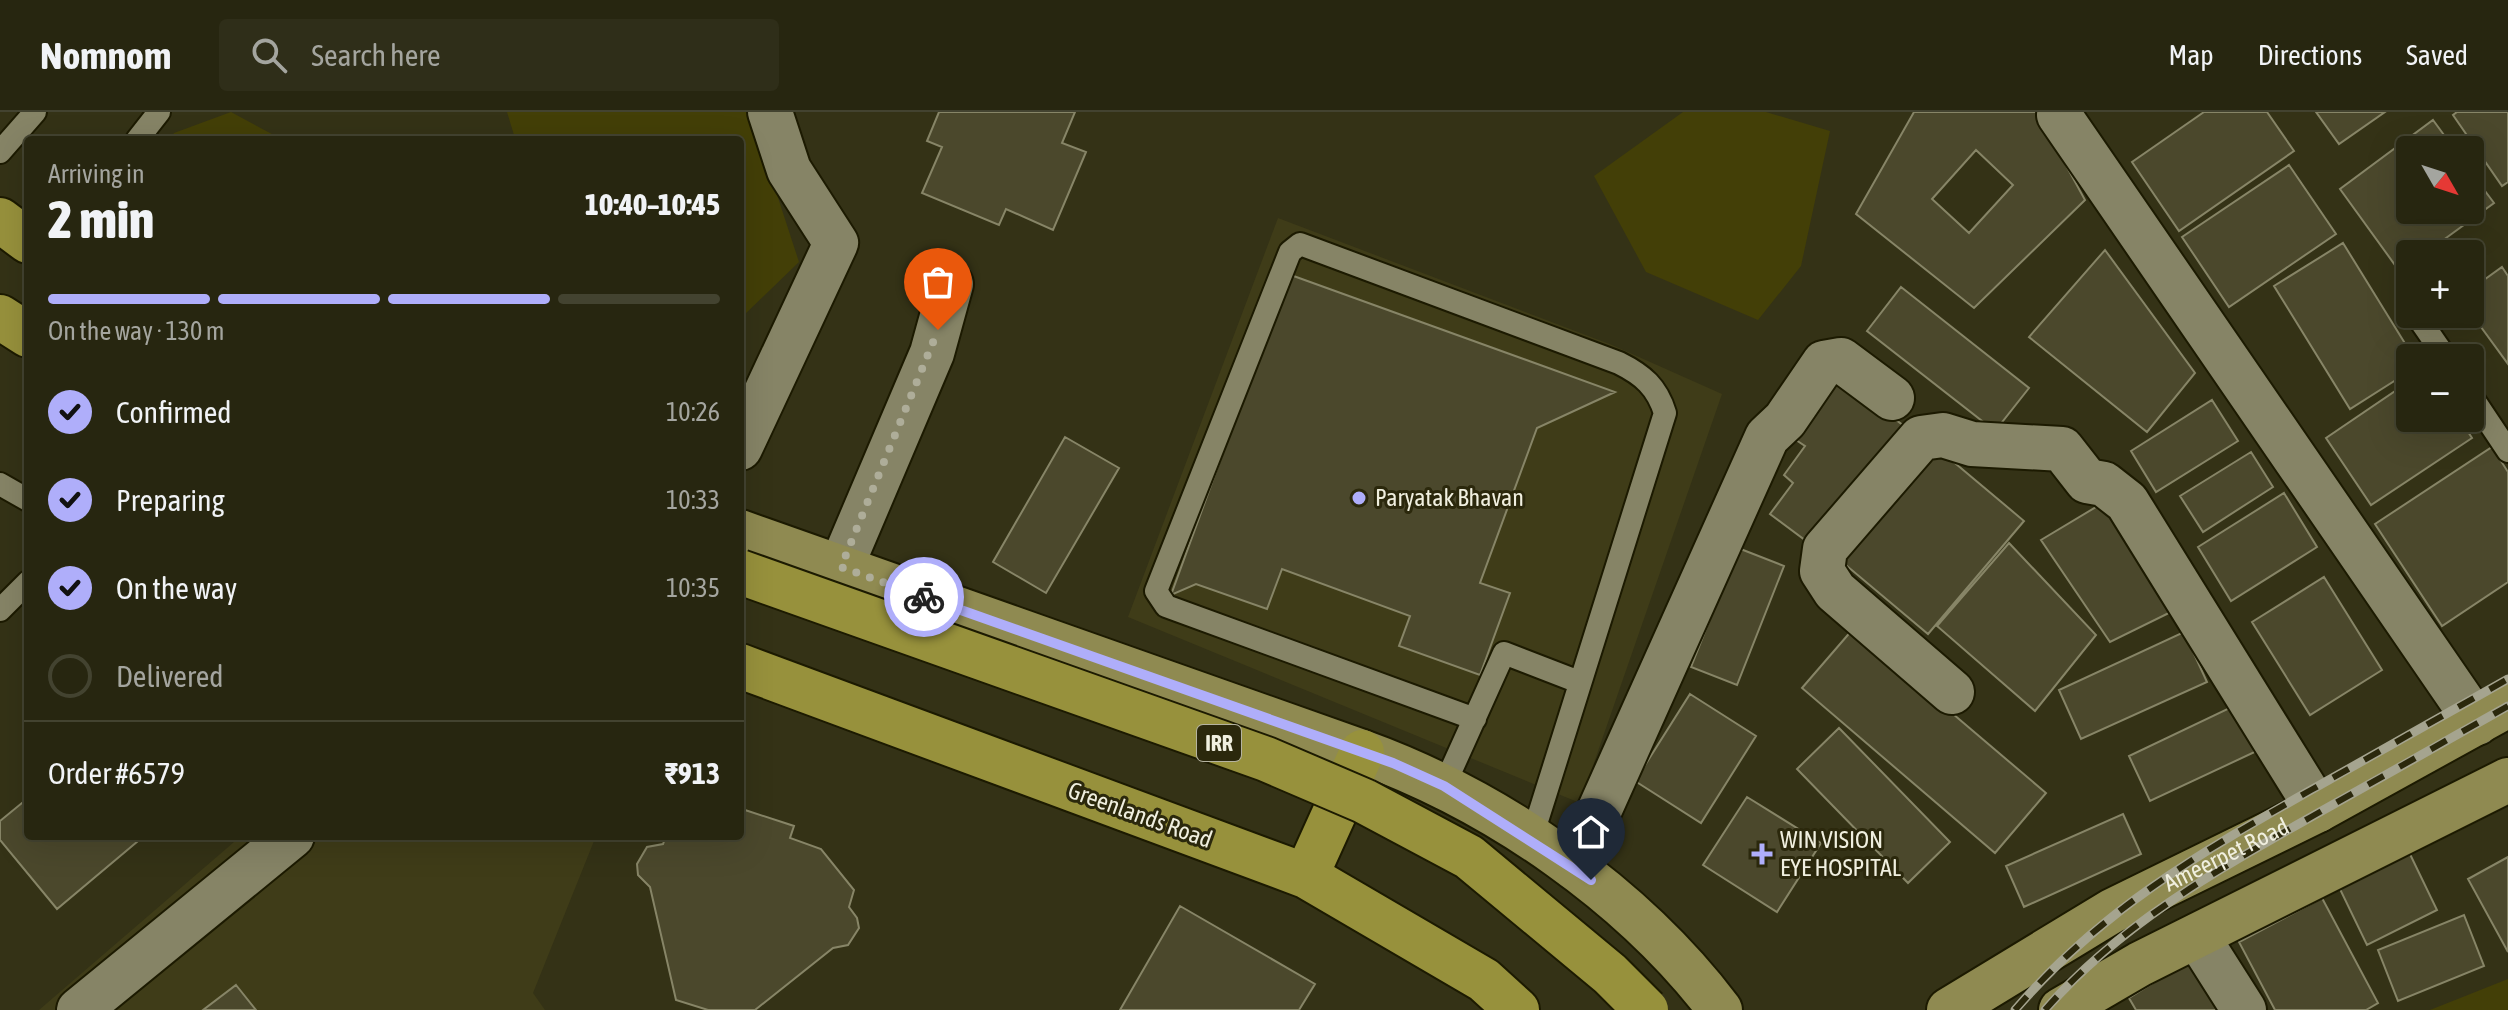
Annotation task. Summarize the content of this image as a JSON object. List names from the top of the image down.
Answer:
{
  "streets": {
    "main road": ["IRR", "Greenlands Road"],
    "street": ["Ameerpet Road"]
  },
  "places": {
    "other": ["Paryatak Bhavan"],
    "health": ["WIN VISION EYE HOSPITAL"]
  },
  "north": "bottom right",
  "page": {
    "header": "Nomnom",
    "search": "Search here",
    "nav": ["Map", "Directions", "Saved"],
    "map_buttons": ["+", "−"],
    "heading": ["2 min", "Arriving in", "10:40–10:45"],
    "panel": ["Order #6579", "₹913"],
    "bar": "On the way · 130 m",
    "list": [
      ["Confirmed", "10:26"],
      ["Preparing", "10:33"],
      ["On the way", "10:35"],
      "Delivered"
    ]
  }
}
